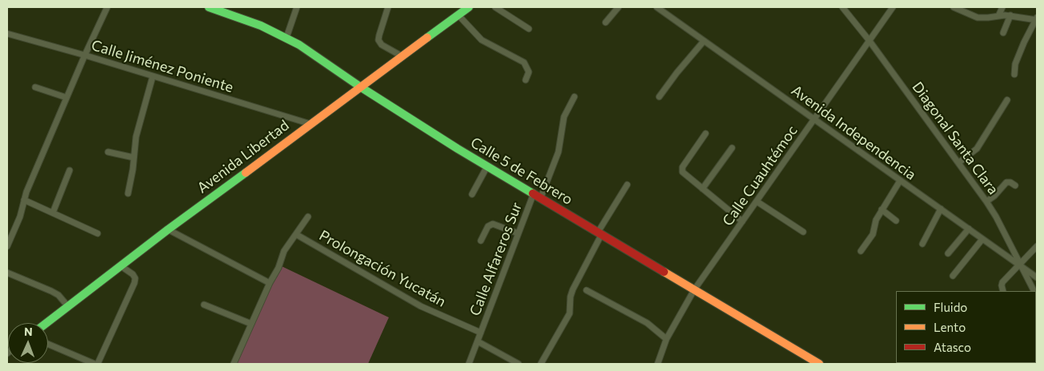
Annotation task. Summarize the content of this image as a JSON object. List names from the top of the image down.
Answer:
{
  "streets": {
    "street": [
      "Calle Jiménez Poniente",
      "Avenida Independencia",
      "Diagonal Santa Clara",
      "Avenida Libertad",
      "Calle 5 de Febrero",
      "Calle Cuauhtémoc",
      "Calle Alfareros Sur",
      "Prolongación Yucatán"
    ]
  },
  "crossings": [
    ["Calle Jiménez Poniente", "Avenida Libertad"],
    ["Avenida Independencia", "Diagonal Santa Clara"],
    ["Avenida Independencia", "Calle Cuauhtémoc"],
    ["Diagonal Santa Clara", "Calle Cuauhtémoc"],
    ["Avenida Libertad", "Calle 5 de Febrero"],
    ["Calle 5 de Febrero", "Calle Cuauhtémoc"],
    ["Calle 5 de Febrero", "Calle Alfareros Sur"],
    ["Calle Alfareros Sur", "Prolongación Yucatán"]
  ],
  "legend": ["Fluido", "Lento", "Atasco"],
  "north": "top"
}
